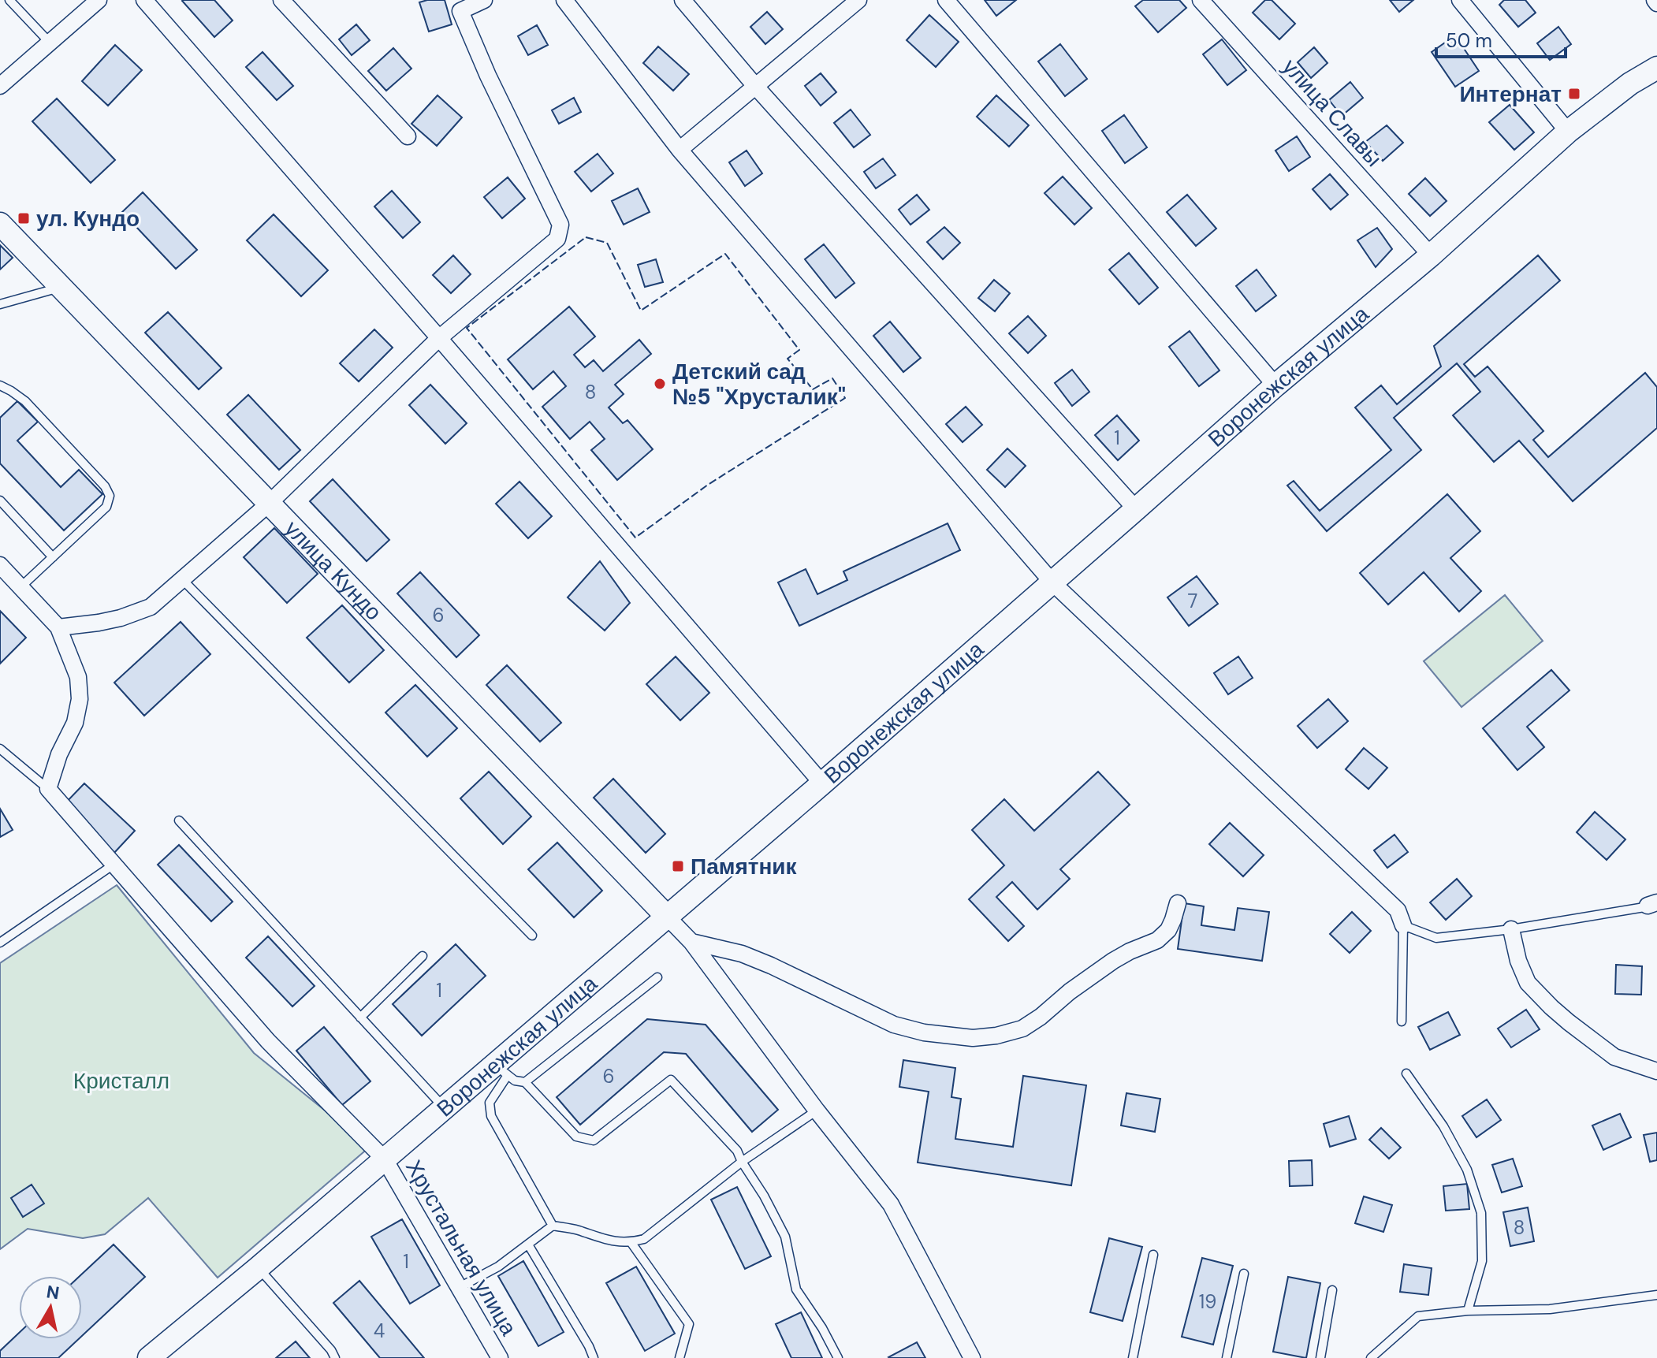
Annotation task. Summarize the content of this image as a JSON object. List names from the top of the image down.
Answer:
{
  "streets": {
    "street": [
      "улица Славы",
      "Воронежская улица",
      "улица Кундо",
      "Хрустальная улица"
    ]
  },
  "crossings": [
    ["улица Славы", "Воронежская улица"],
    ["Воронежская улица", "улица Кундо"],
    ["Воронежская улица", "Хрустальная улица"]
  ],
  "parks": ["Кристалл"],
  "places": {
    "transit": ["Интернат", "ул. Кундо", "Памятник"],
    "other": ["Детский сад №5 \"Хрусталик\""]
  },
  "house_numbers": [
    "8",
    "1",
    "7",
    "6",
    "1",
    "6",
    "8",
    "1",
    "19",
    "4"
  ],
  "scale_bar": "50 m",
  "north": "top"
}
